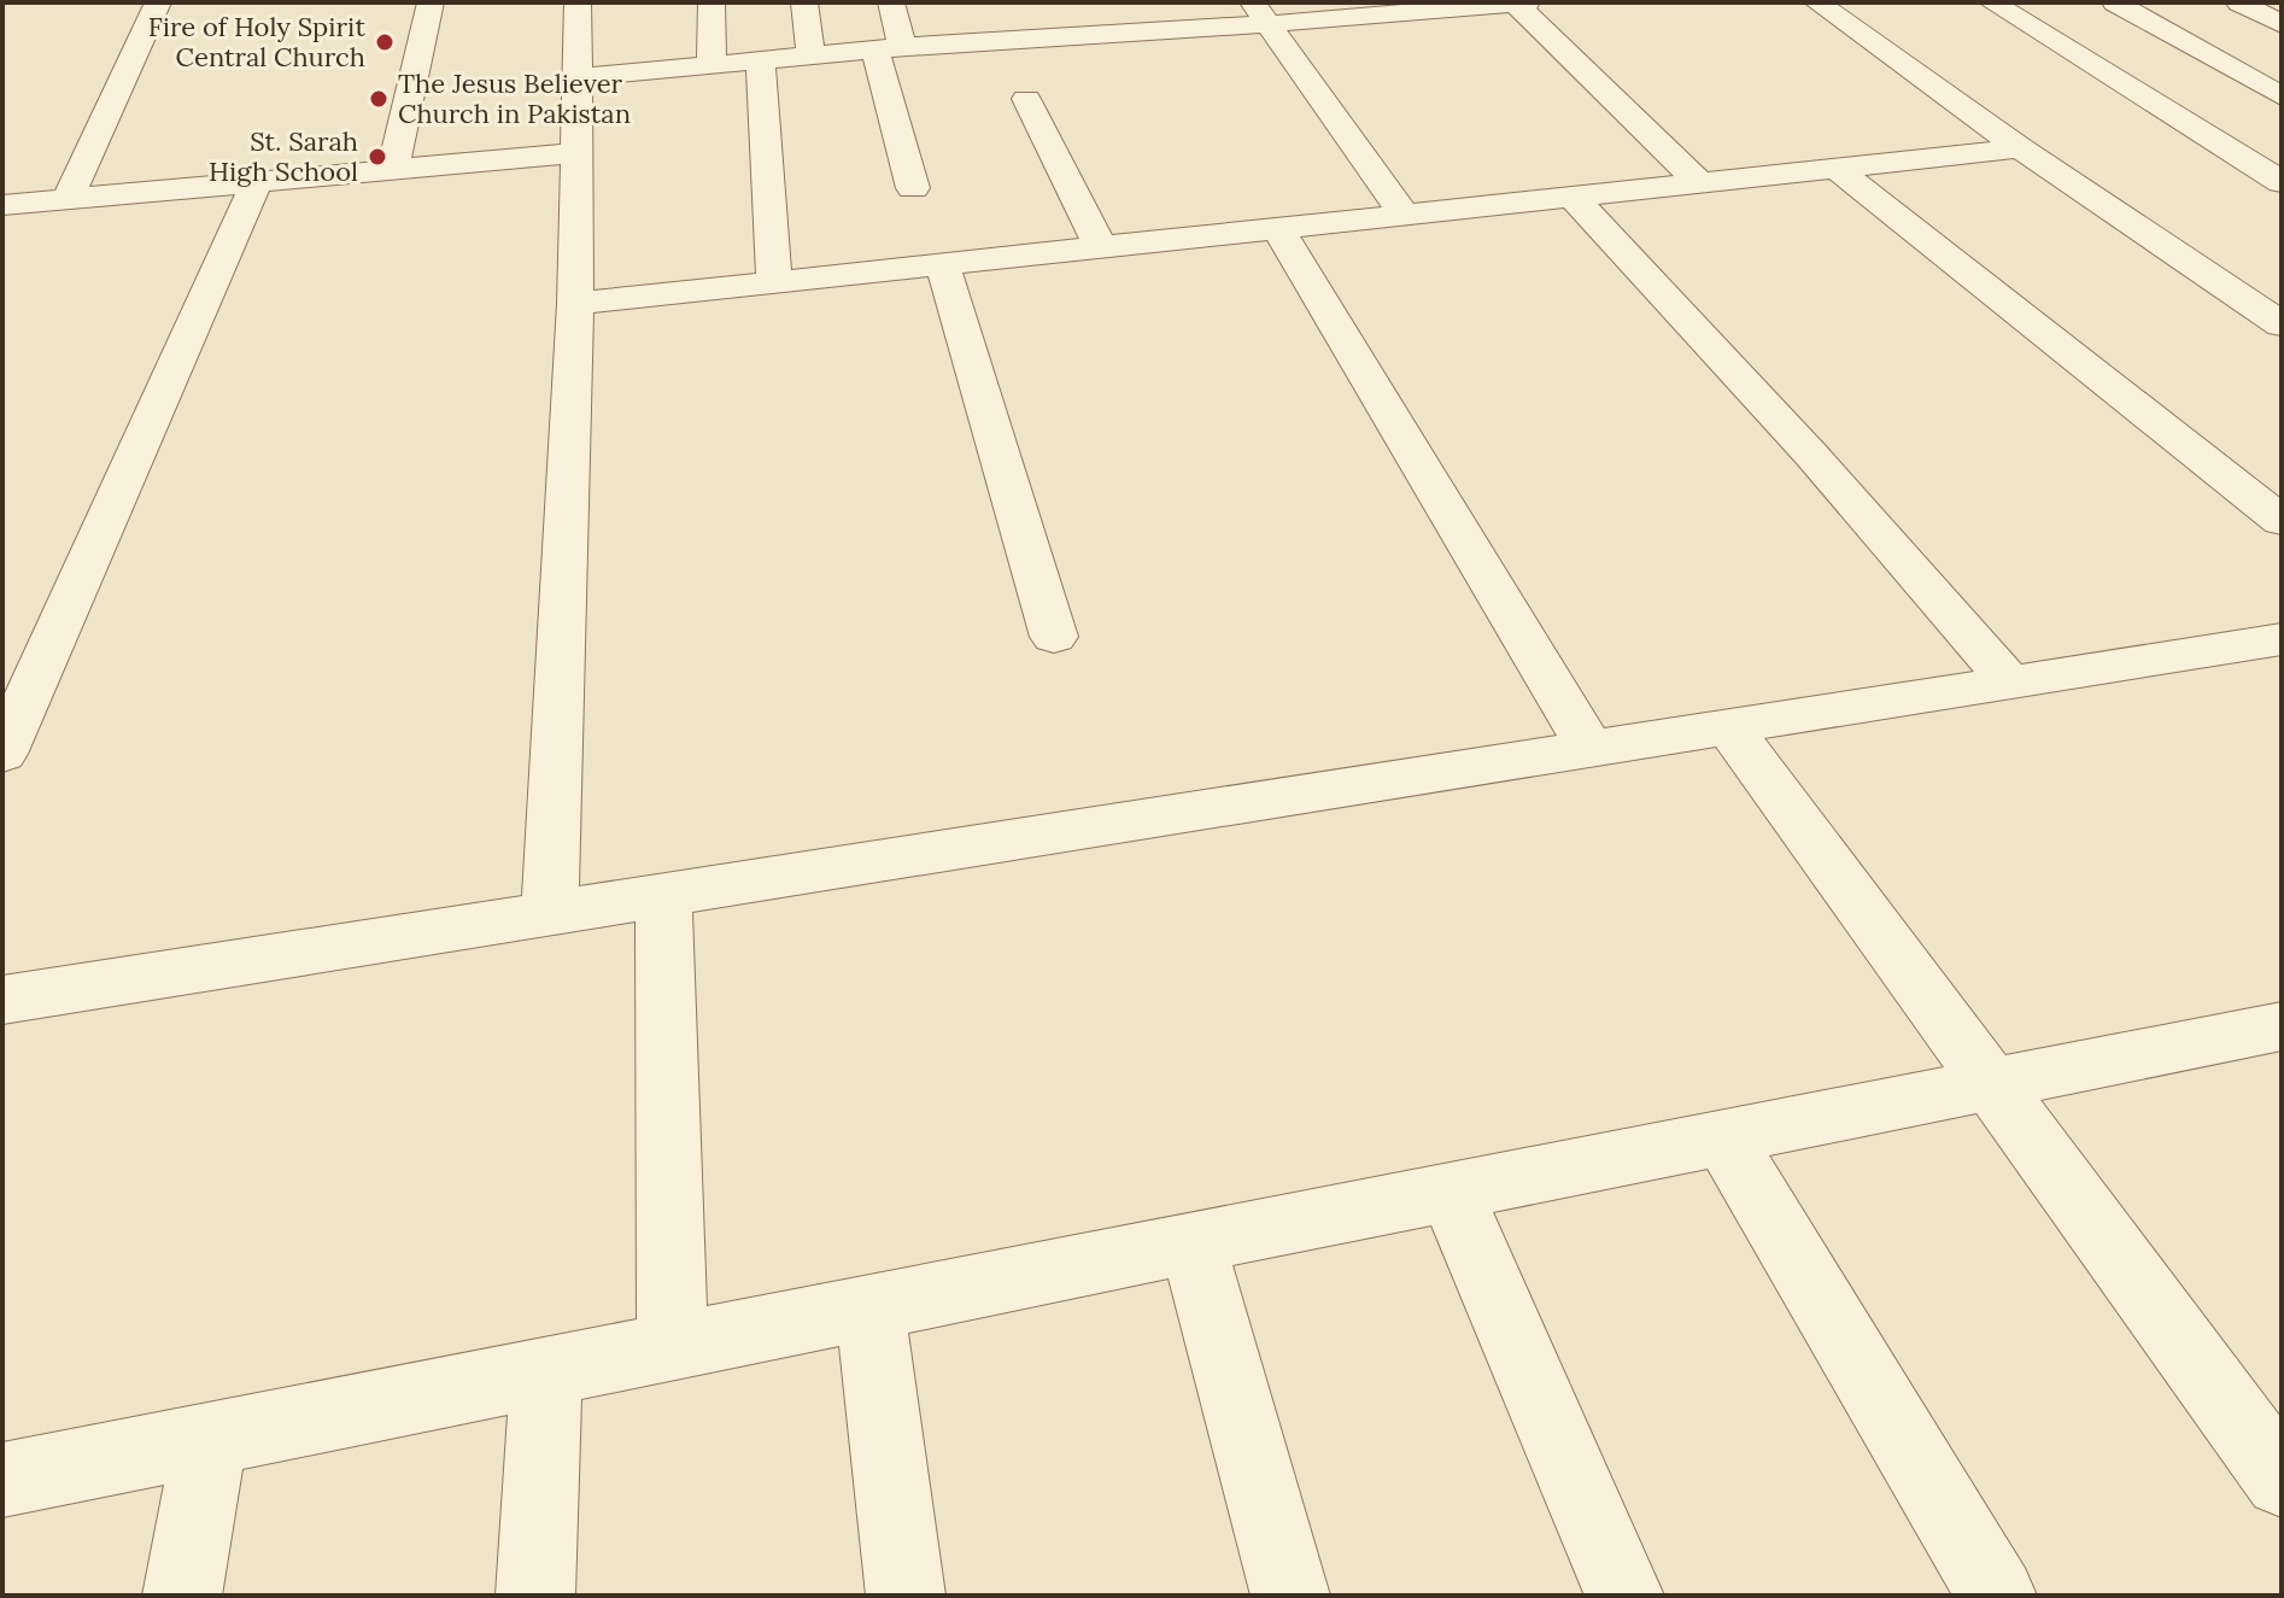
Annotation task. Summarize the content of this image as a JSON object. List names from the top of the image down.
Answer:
{
  "places": ["Fire of Holy Spirit Central Church", "The Jesus Believer Church in Pakistan", "St. Sarah High School"]
}
